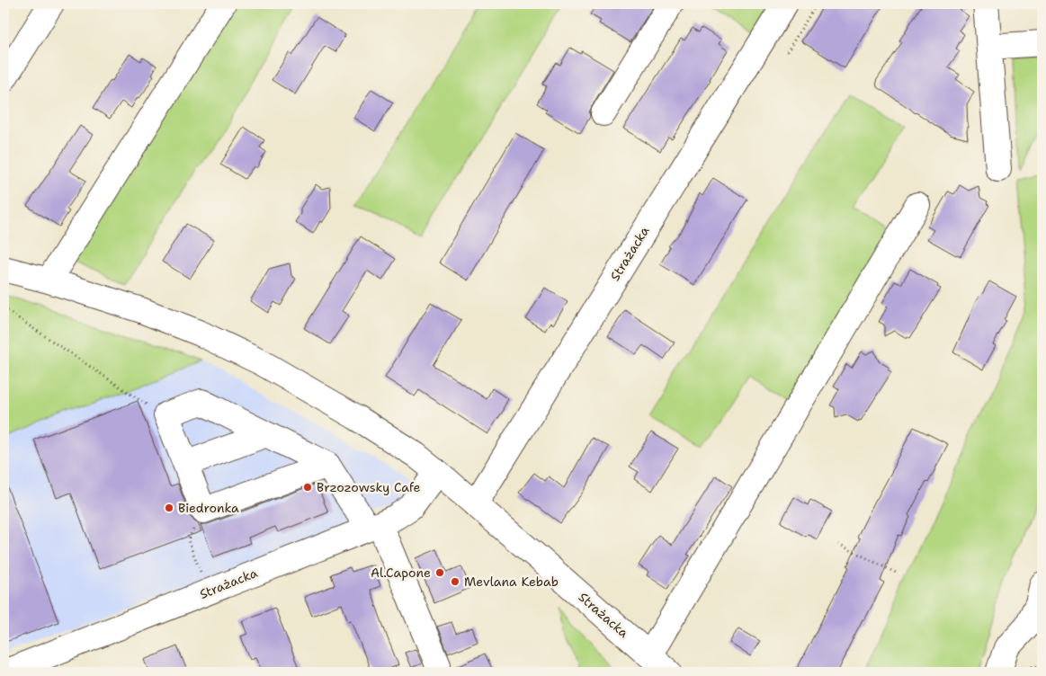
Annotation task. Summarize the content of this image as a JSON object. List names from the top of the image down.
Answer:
{
  "streets": {
    "street": ["Strażacka"]
  },
  "places": [
    "Brzozowsky Cafe",
    "Biedronka",
    "Al.Capone",
    "Mevlana Kebab"
  ]
}
